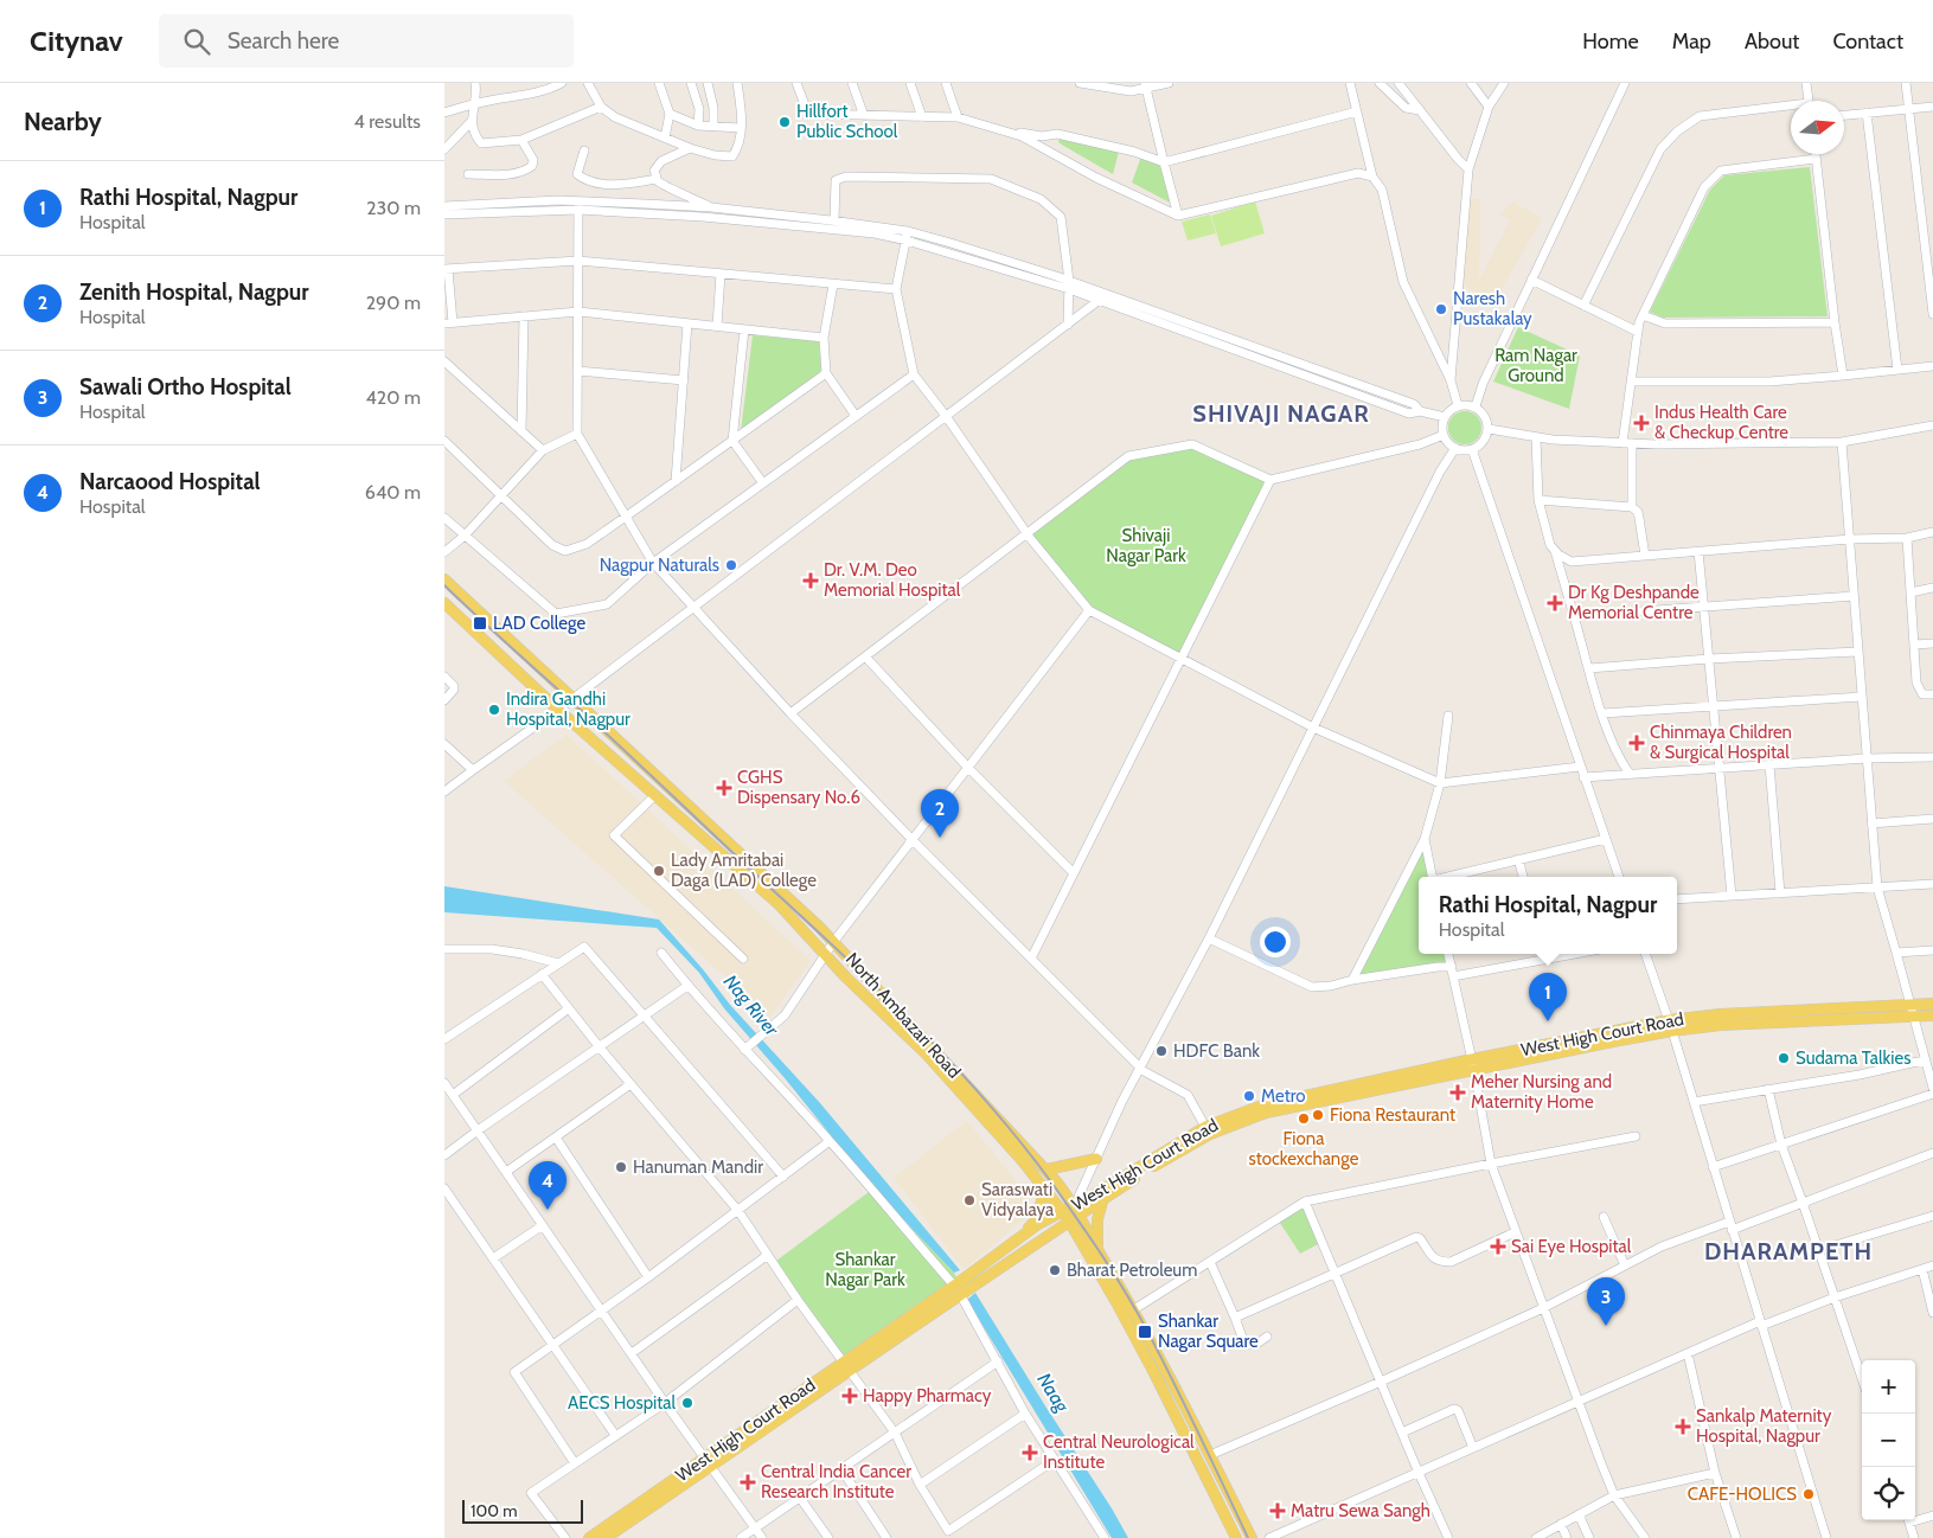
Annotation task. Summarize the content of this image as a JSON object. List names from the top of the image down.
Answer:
{
  "streets": {
    "main road": ["North Ambazari Road", "West High Court Road"]
  },
  "crossings": [
    ["North Ambazari Road", "West High Court Road"]
  ],
  "districts": ["SHIVAJI NAGAR", "DHARAMPETH"],
  "water": ["Nag River", "Naag"],
  "parks": ["Ram Nagar Ground", "Shivaji Nagar Park", "Shankar Nagar Park"],
  "places": {
    "other": [
      "Hillfort Public School",
      "Naresh Pustakalay",
      "Nagpur Naturals",
      "Indira Gandhi Hospital, Nagpur",
      "Lady Amritabai Daga (LAD) College",
      "HDFC Bank",
      "Sudama Talkies",
      "Metro",
      "Fiona Restaurant",
      "Fiona stockexchange",
      "Hanuman Mandir",
      "Saraswati Vidyalaya",
      "Bharat Petroleum",
      "AECS Hospital",
      "CAFE-HOLICS"
    ],
    "health": [
      "Indus Health Care & Checkup Centre",
      "Dr. V.M. Deo Memorial Hospital",
      "Dr Kg Deshpande Memorial Centre",
      "Chinmaya Children & Surgical Hospital",
      "CGHS Dispensary No.6",
      "Meher Nursing and Maternity Home",
      "Sai Eye Hospital",
      "Happy Pharmacy",
      "Sankalp Maternity Hospital, Nagpur",
      "Central Neurological Institute",
      "Central India Cancer Research Institute",
      "Matru Sewa Sangh"
    ],
    "transit": ["LAD College", "Shankar Nagar Square"]
  },
  "scale_bar": "100 m",
  "north": "right",
  "page": {
    "header": "Citynav",
    "search": "Search here",
    "nav": [
      "Home",
      "Map",
      "About",
      "Contact"
    ],
    "heading": ["Nearby", "4 results"],
    "list": [
      {
        "mark": "1",
        "name": "Rathi Hospital, Nagpur",
        "note": "Hospital",
        "value": "230 m"
      },
      {
        "mark": "2",
        "name": "Zenith Hospital, Nagpur",
        "note": "Hospital",
        "value": "290 m"
      },
      {
        "mark": "3",
        "name": "Sawali Ortho Hospital",
        "note": "Hospital",
        "value": "420 m"
      },
      {
        "mark": "4",
        "name": "Narcaood Hospital",
        "note": "Hospital",
        "value": "640 m"
      }
    ],
    "pins": [
      "2",
      "1",
      "4",
      "3"
    ],
    "popup": ["Rathi Hospital, Nagpur", "Hospital"],
    "map_buttons": ["+", "−"],
    "scale": "100 m"
  }
}
